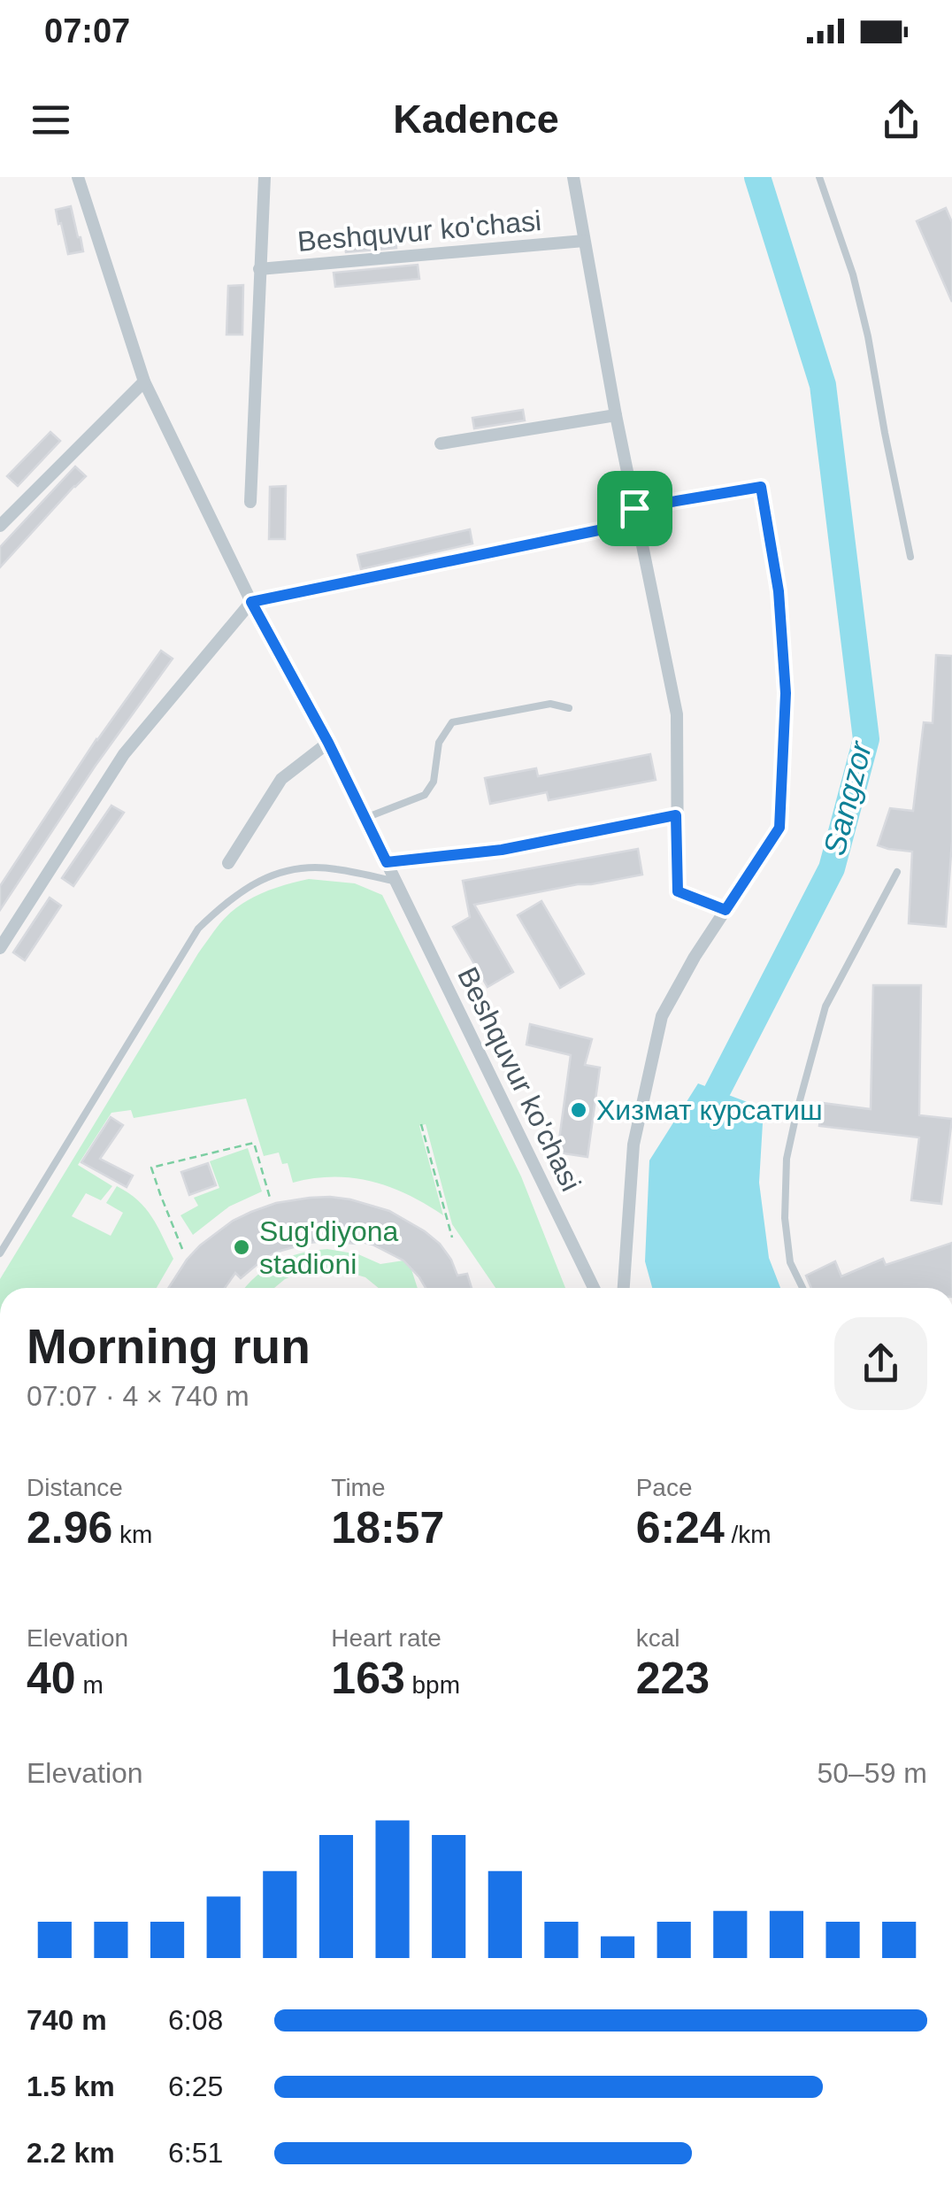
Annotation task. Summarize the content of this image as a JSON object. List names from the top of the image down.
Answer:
{
  "streets": {
    "street": ["Beshquvur ko'chasi"]
  },
  "water": ["Sangzor"],
  "places": ["Хизмат курсатиш", "Sug'diyona stadioni"],
  "page": {
    "status": "07:07",
    "header": "Kadence",
    "heading": ["Morning run", "07:07 · 4 × 740 m"],
    "stats": [
      ["Distance", "2.96 km"],
      ["Time", "18:57"],
      ["Pace", "6:24 /km"],
      ["Elevation", "40 m"],
      ["Heart rate", "163 bpm"],
      ["kcal", "223"]
    ],
    "chart": ["Elevation", "50–59 m"],
    "list": [
      {
        "name": "740 m",
        "note": "6:08"
      },
      {
        "name": "1.5 km",
        "note": "6:25"
      },
      {
        "name": "2.2 km",
        "note": "6:51"
      }
    ]
  }
}
